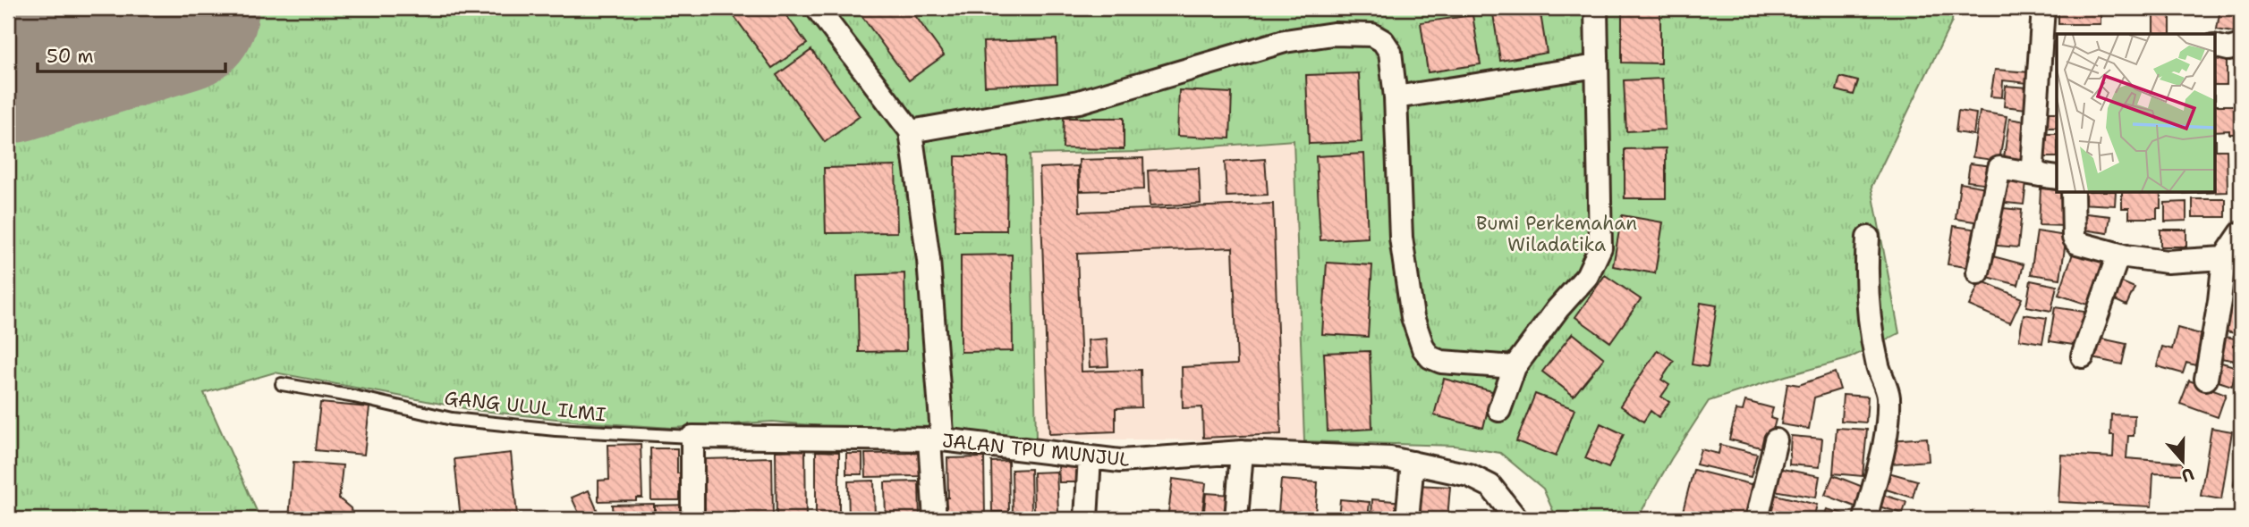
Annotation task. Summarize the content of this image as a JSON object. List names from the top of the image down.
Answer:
{
  "streets": {
    "street": ["JALAN TPU MUNJUL"],
    "lane": ["GANG ULUL ILMI"]
  },
  "crossings": [
    ["GANG ULUL ILMI", "JALAN TPU MUNJUL"]
  ],
  "parks": ["Bumi Perkemahan Wiladatika"],
  "scale_bar": "50 m",
  "north": "bottom"
}
